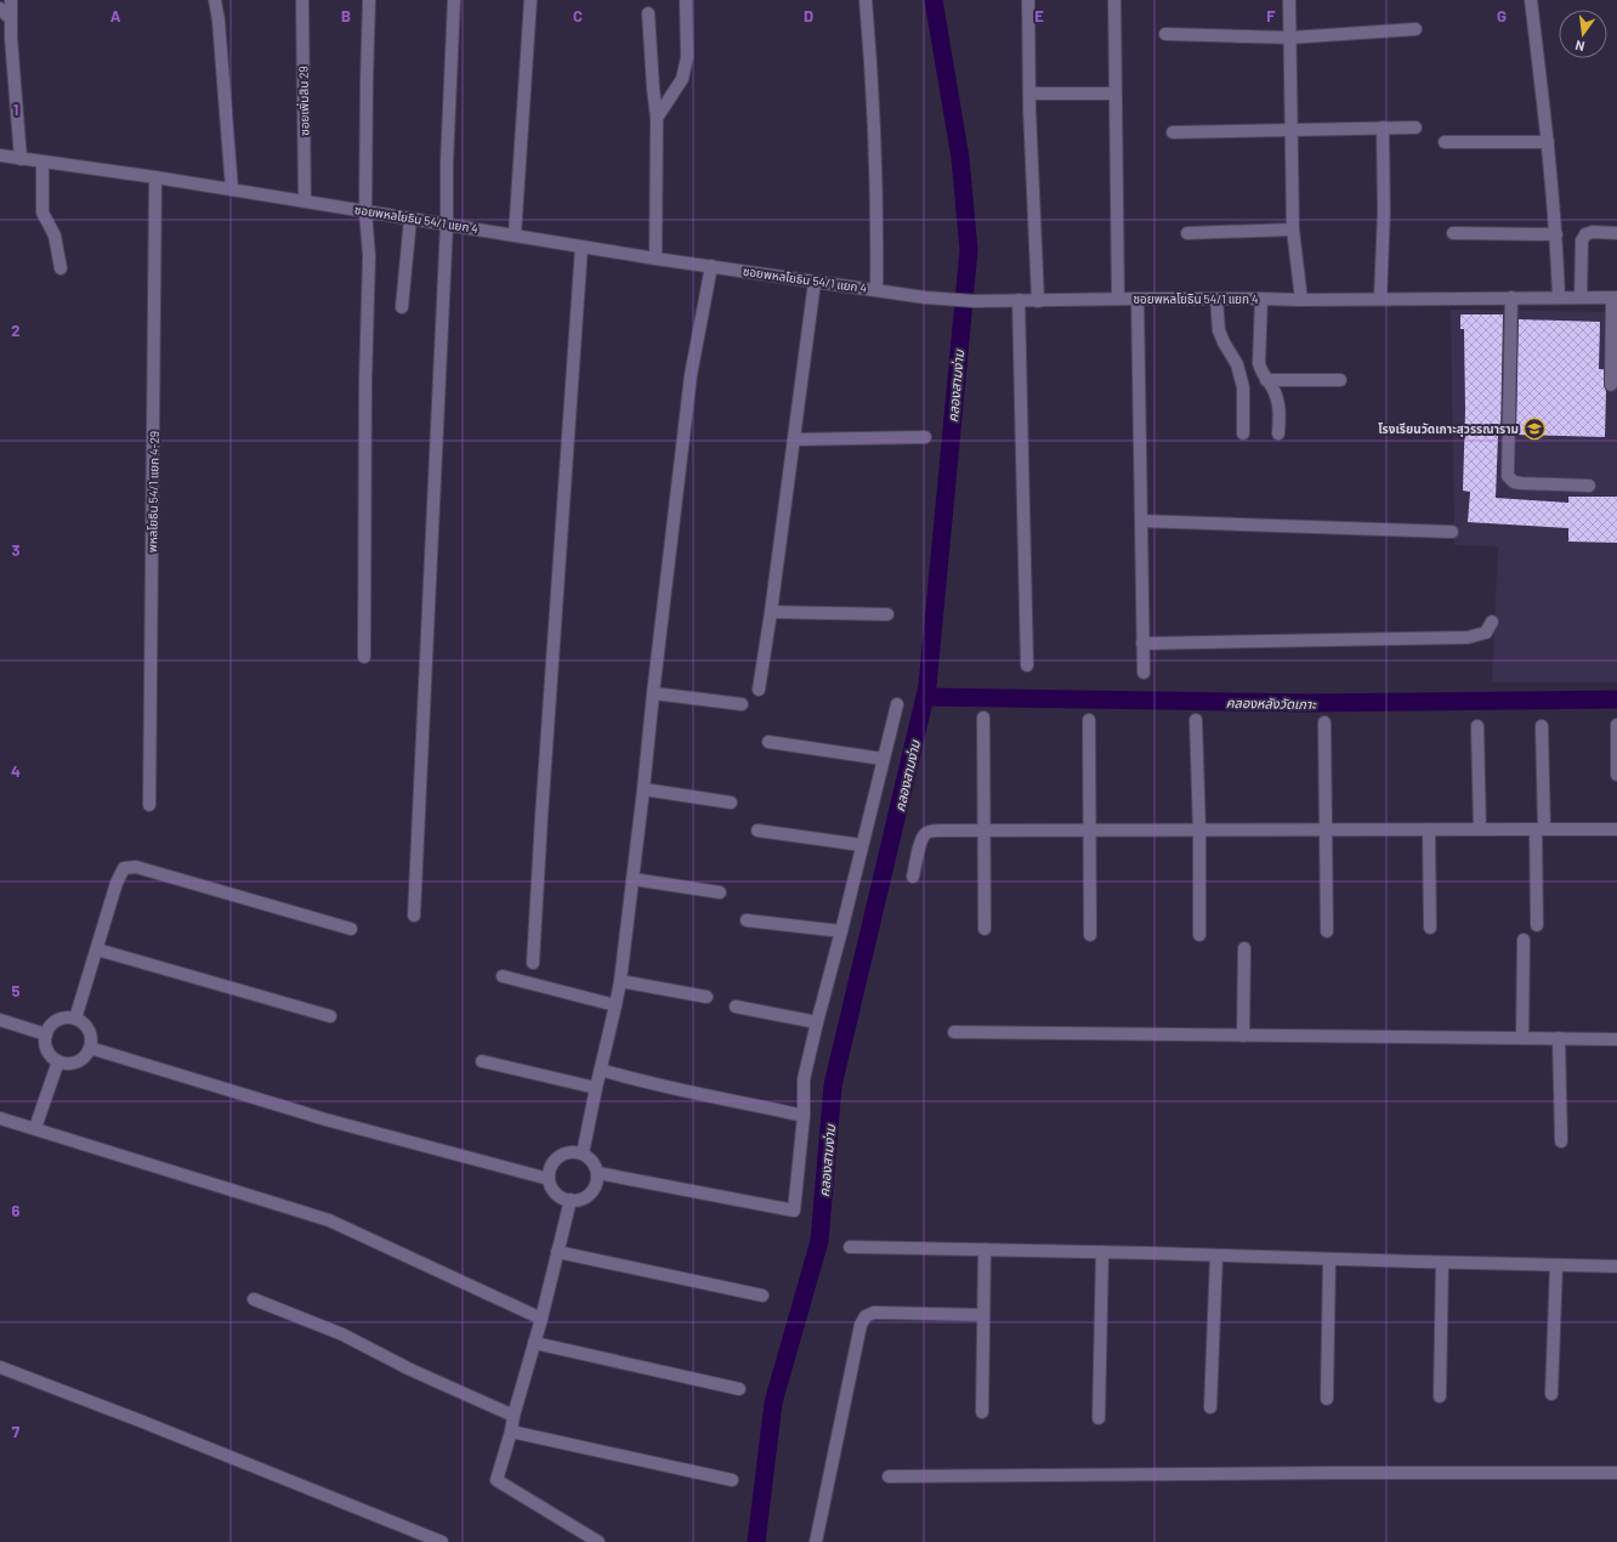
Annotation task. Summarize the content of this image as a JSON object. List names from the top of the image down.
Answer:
{
  "streets": {
    "street": ["ซอยเพิ่มสิน 29", "ซอยพหลโยธิน 54/1 แยก 4", "พหลโยธิน 54/1 แยก 4-29"]
  },
  "crossings": [
    ["ซอยเพิ่มสิน 29", "ซอยพหลโยธิน 54/1 แยก 4"],
    ["ซอยพหลโยธิน 54/1 แยก 4", "พหลโยธิน 54/1 แยก 4-29"]
  ],
  "water": ["คลองสามง่าม", "คลองหลังวัดเกาะ"],
  "places": {
    "school or university": ["โรงเรียนวัดเกาะสุวรรณาราม"]
  },
  "north": "bottom",
  "grid": {
    "columns": [
      "A",
      "B",
      "C",
      "D",
      "E",
      "F",
      "G"
    ],
    "rows": [
      "1",
      "2",
      "3",
      "4",
      "5",
      "6",
      "7"
    ]
  }
}
